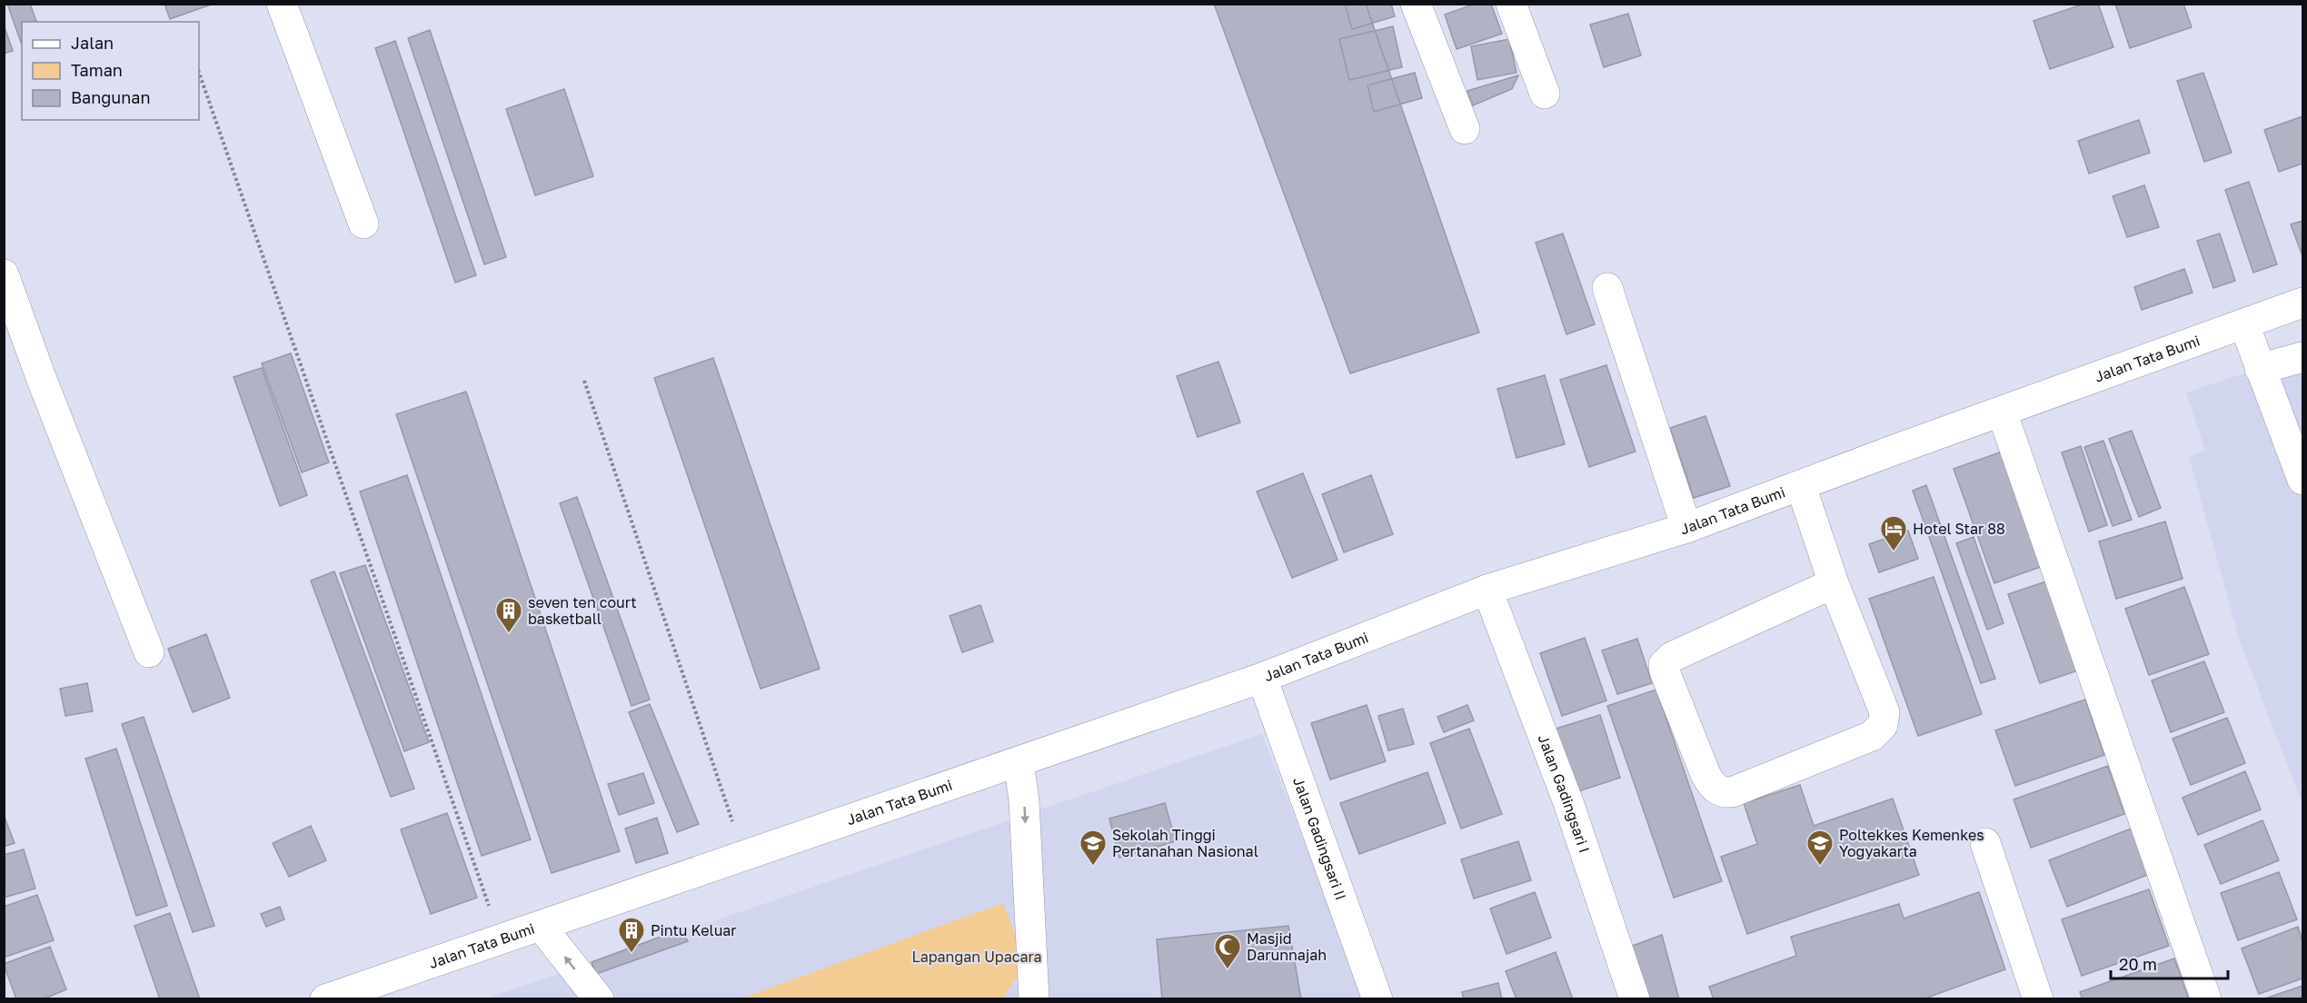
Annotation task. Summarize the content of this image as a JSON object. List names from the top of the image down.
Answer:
{
  "streets": {
    "street": ["Jalan Tata Bumi", "Jalan Gadingsari I", "Jalan Gadingsari II"]
  },
  "crossings": [
    ["Jalan Tata Bumi", "Jalan Gadingsari I"],
    ["Jalan Tata Bumi", "Jalan Gadingsari II"]
  ],
  "parks": ["Lapangan Upacara"],
  "places": {
    "hotel": ["Hotel Star 88"],
    "building": ["seven ten court basketball", "Pintu Keluar"],
    "school or university": ["Sekolah Tinggi Pertanahan Nasional", "Poltekkes Kemenkes Yogyakarta"],
    "mosque": ["Masjid Darunnajah"]
  },
  "legend": ["Jalan", "Taman", "Bangunan"],
  "scale_bar": "20 m"
}
